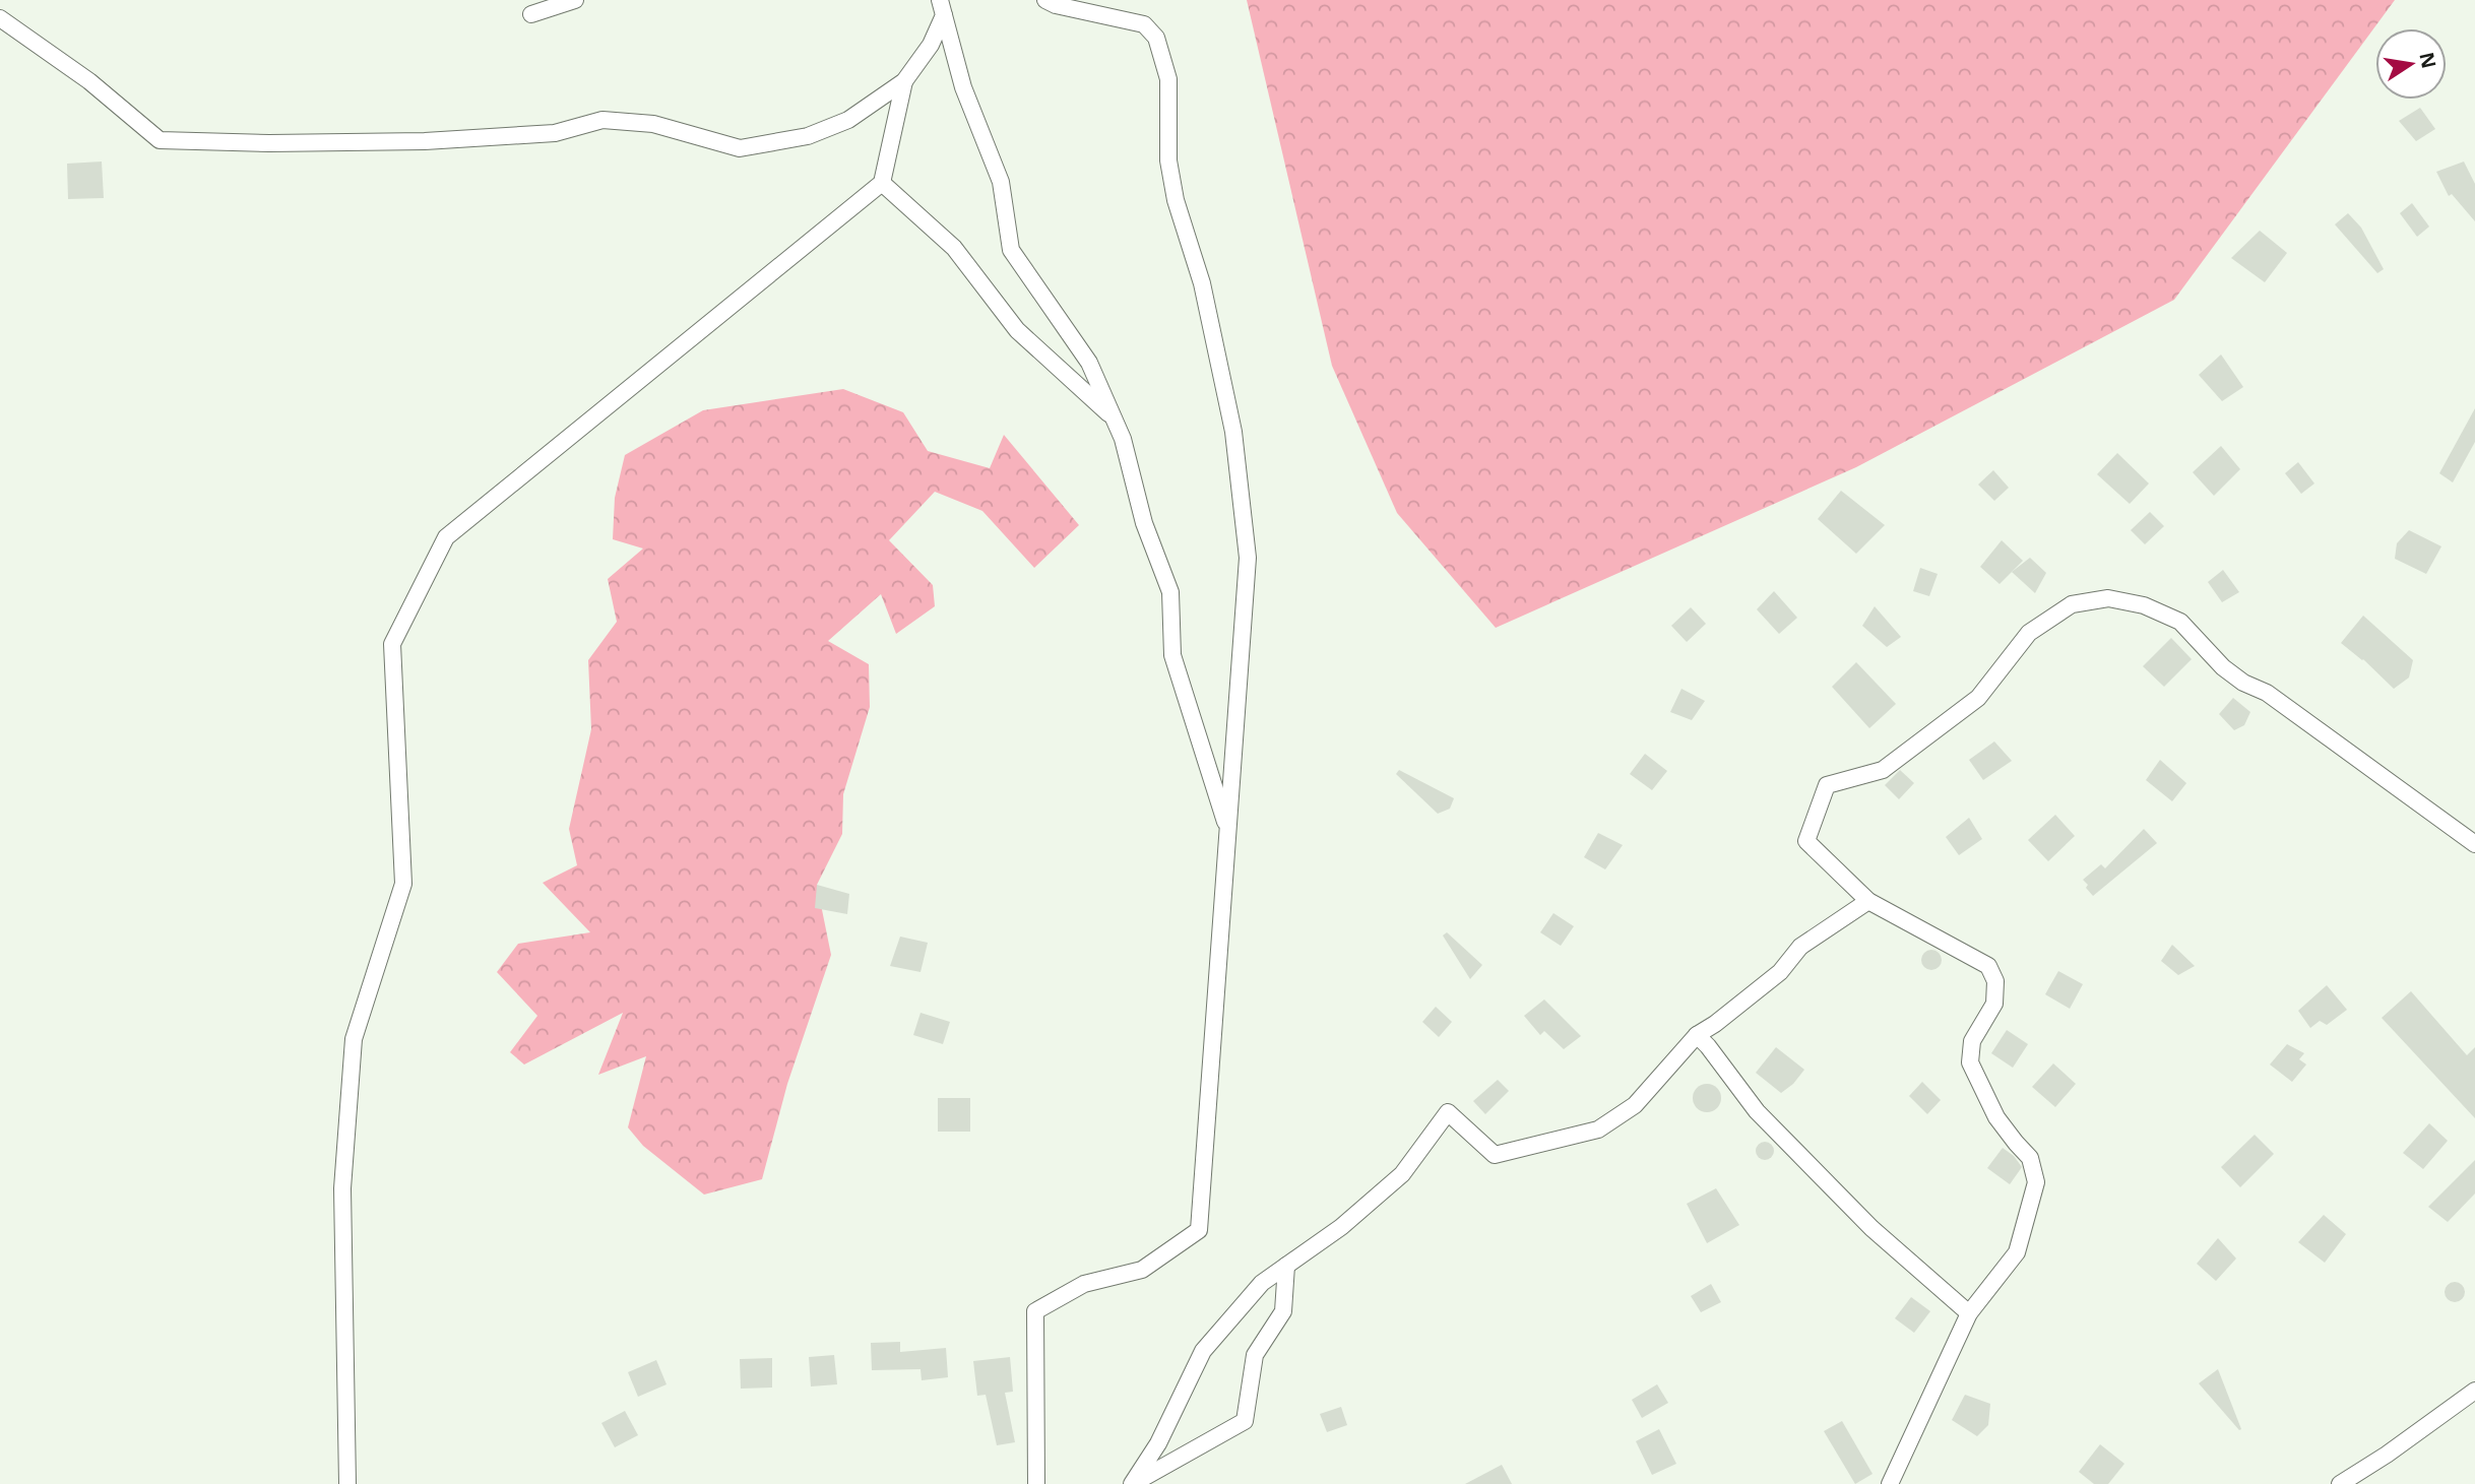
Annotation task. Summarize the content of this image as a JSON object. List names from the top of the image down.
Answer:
{
  "north": "right"
}
